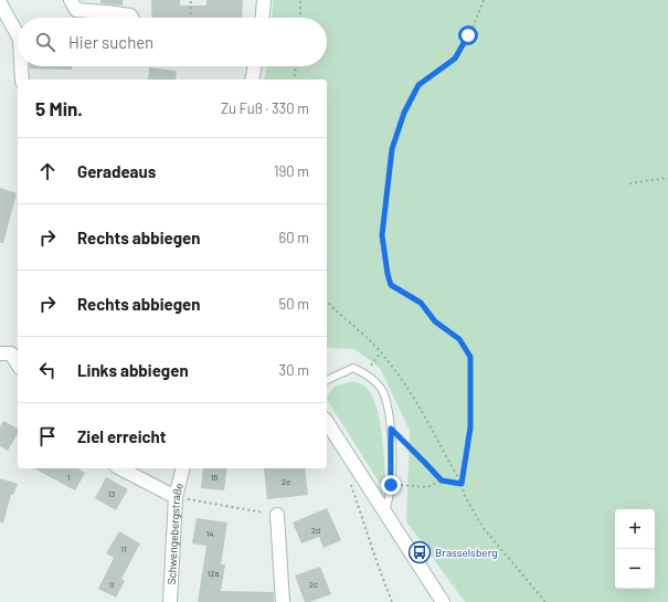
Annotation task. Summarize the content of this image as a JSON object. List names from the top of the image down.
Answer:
{
  "streets": {
    "street": ["Schwengebergstraße"]
  },
  "places": {
    "bus stop": ["Brasselsberg"]
  },
  "house_numbers": [
    "1",
    "16",
    "2e",
    "13",
    "2d",
    "14",
    "11",
    "12a",
    "9",
    "2c"
  ],
  "page": {
    "search": "Hier suchen",
    "heading": ["5 Min.", "Zu Fuß · 330 m"],
    "list": [
      ["Geradeaus", "190 m"],
      ["Rechts abbiegen", "60 m"],
      ["Rechts abbiegen", "50 m"],
      ["Links abbiegen", "30 m"],
      "Ziel erreicht"
    ],
    "map_buttons": ["+", "−"]
  }
}
